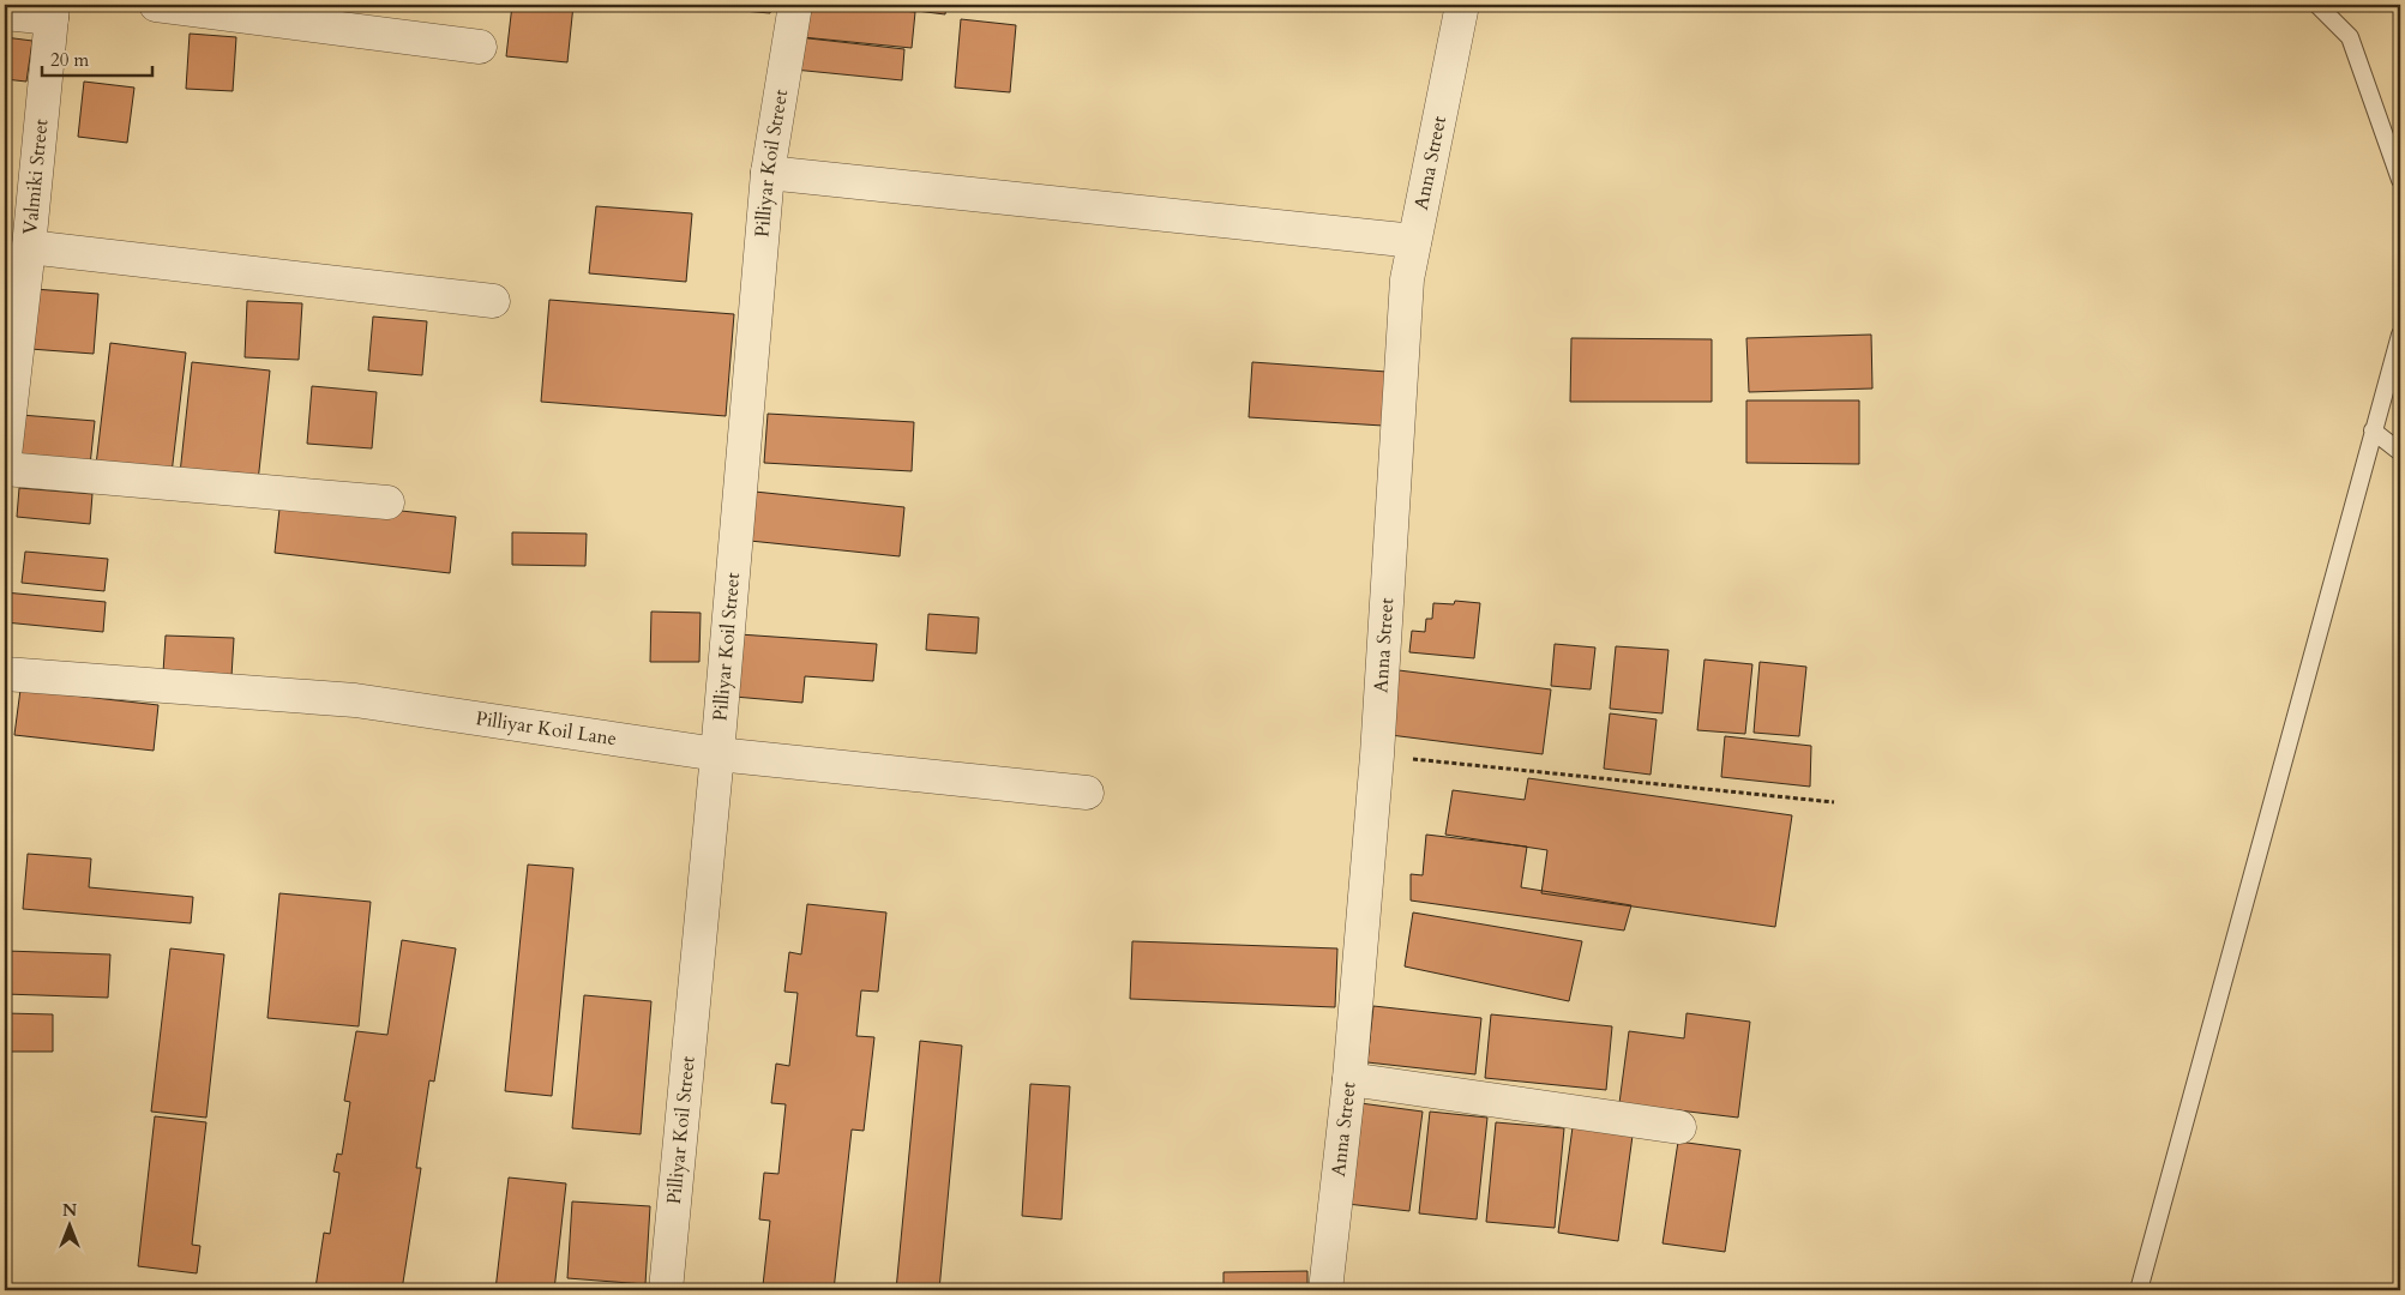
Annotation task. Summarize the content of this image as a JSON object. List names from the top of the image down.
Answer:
{
  "streets": {
    "street": [
      "Pilliyar Koil Street",
      "Anna Street",
      "Valmiki Street",
      "Pilliyar Koil Lane"
    ]
  },
  "crossings": [
    ["Pilliyar Koil Street", "Pilliyar Koil Lane"]
  ],
  "scale_bar": "20 m",
  "north": "top"
}
